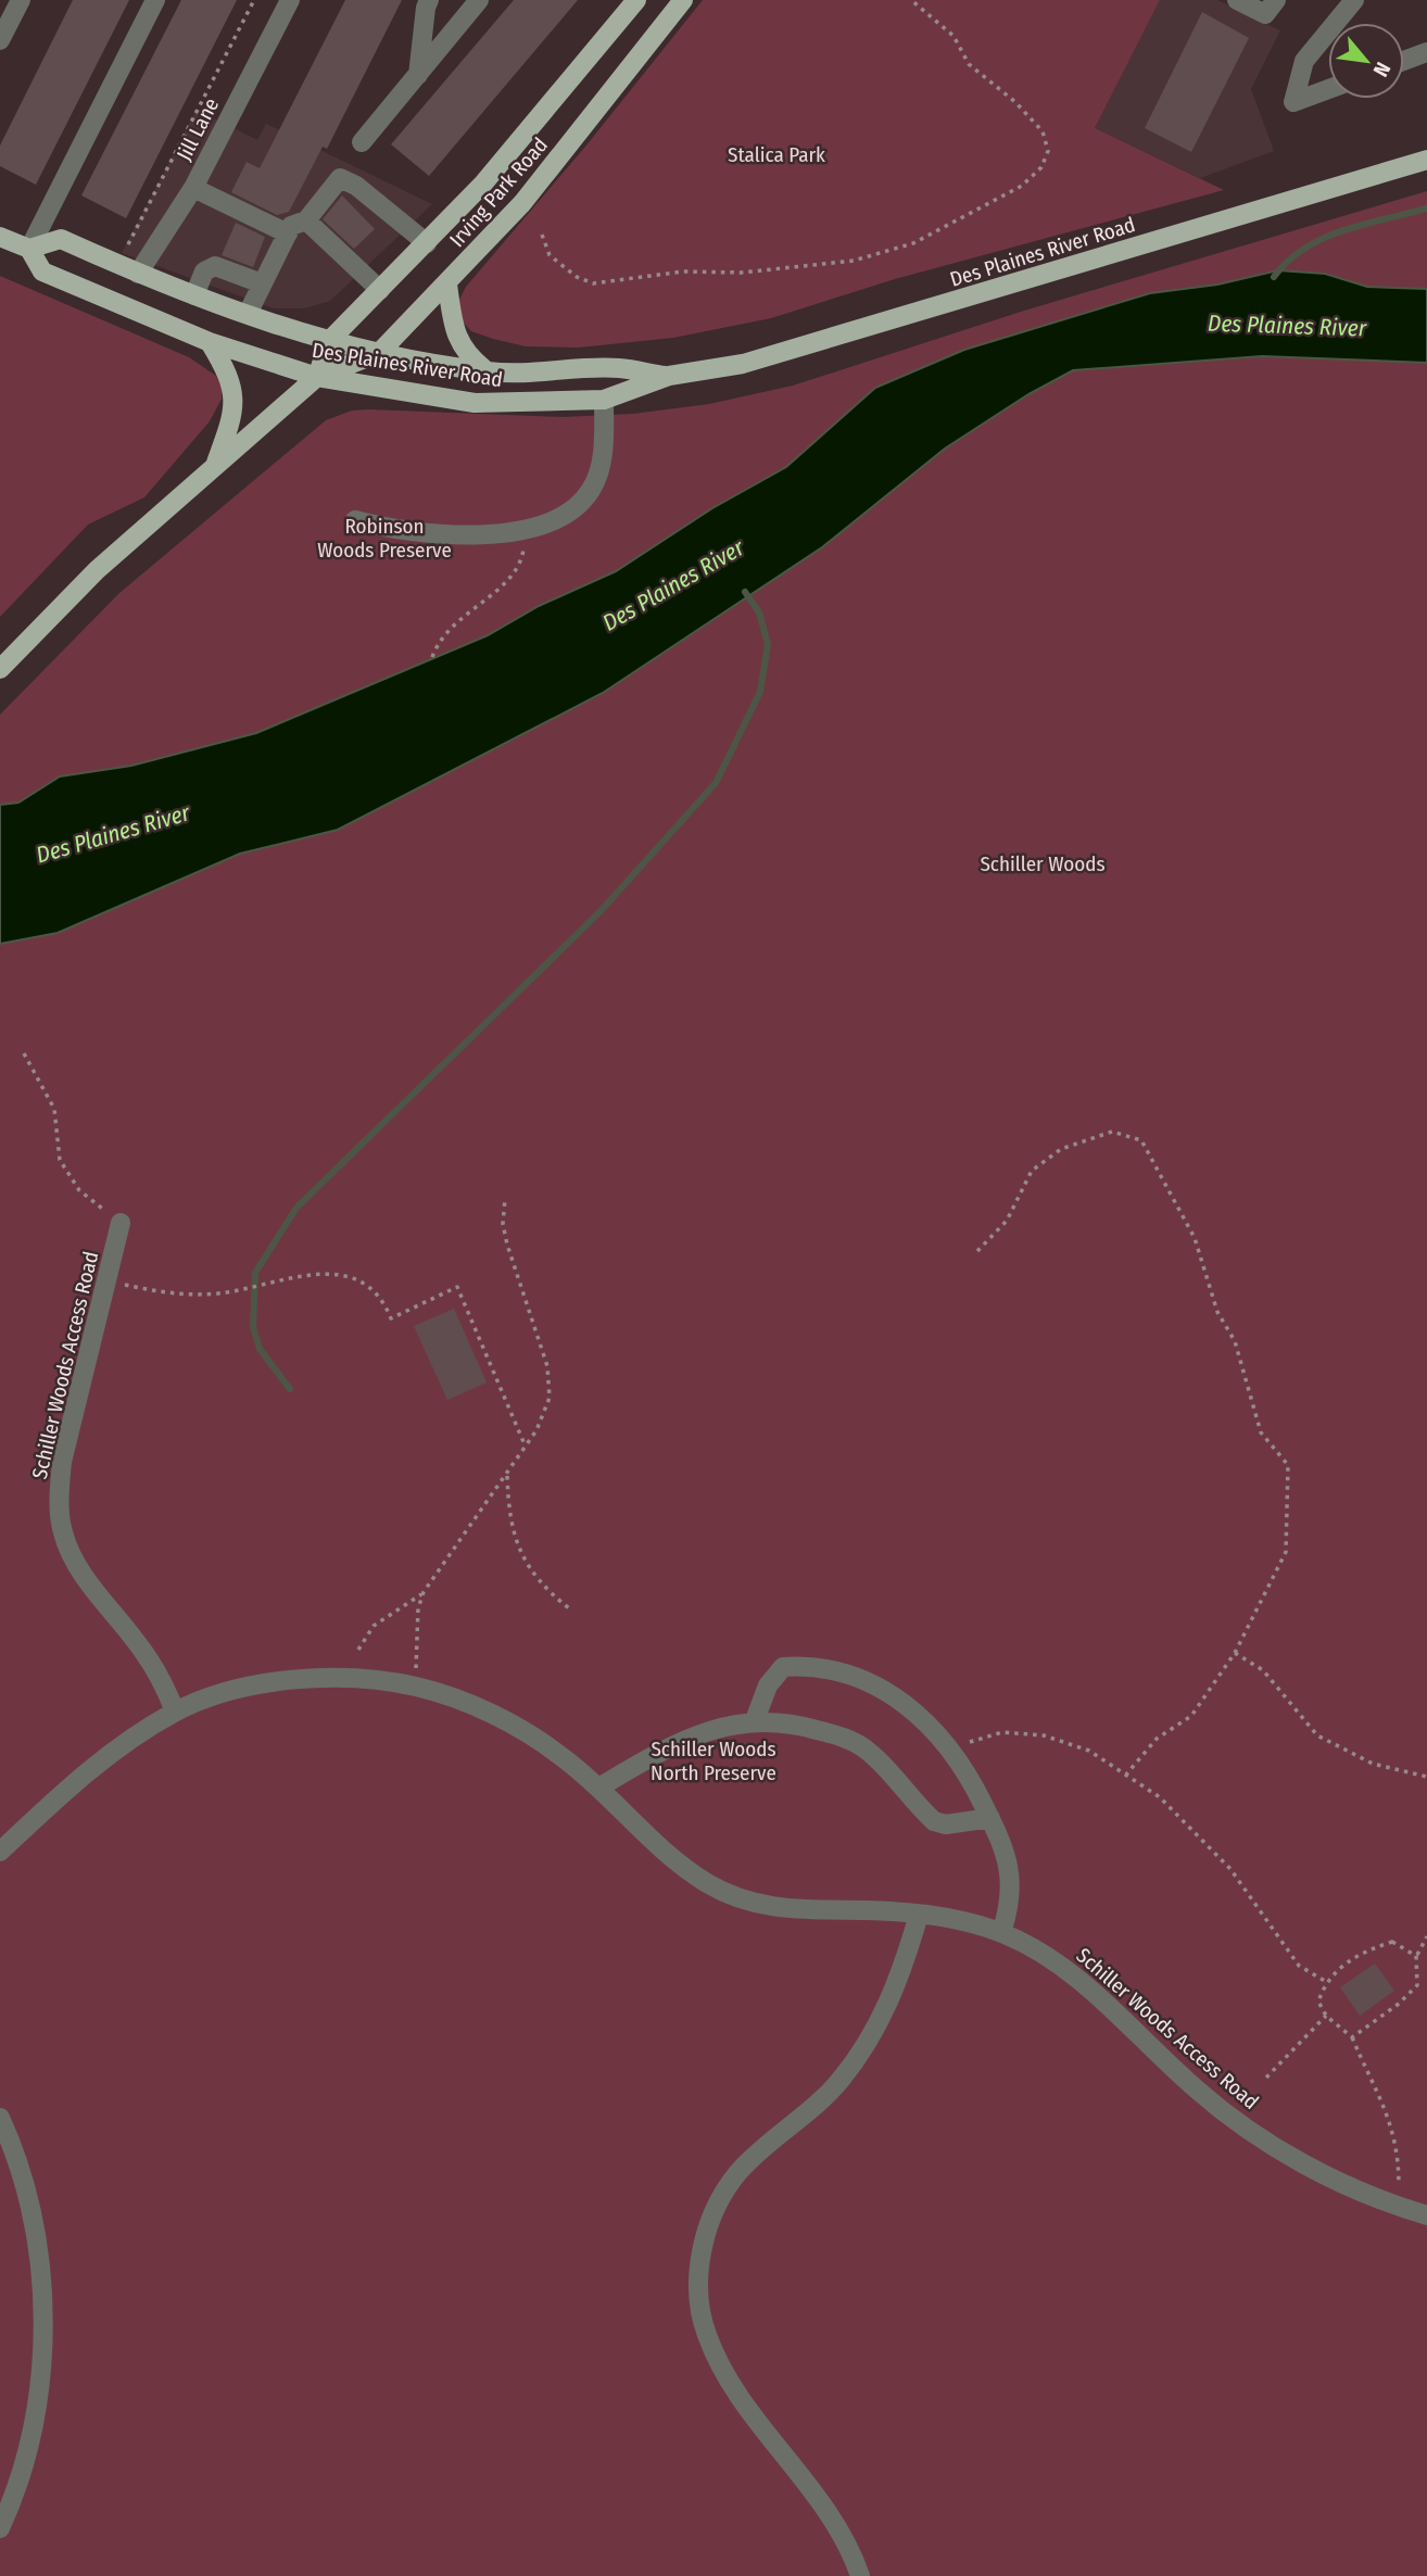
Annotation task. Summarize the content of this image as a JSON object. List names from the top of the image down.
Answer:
{
  "streets": {
    "main road": ["Irving Park Road", "Des Plaines River Road"],
    "street": ["Jill Lane", "Schiller Woods Access Road"]
  },
  "crossings": [
    ["Jill Lane", "Des Plaines River Road"],
    ["Irving Park Road", "Des Plaines River Road"]
  ],
  "water": ["Des Plaines River"],
  "parks": [
    "Stalica Park",
    "Robinson Woods Preserve",
    "Schiller Woods",
    "Schiller Woods North Preserve"
  ],
  "north": "bottom right"
}
